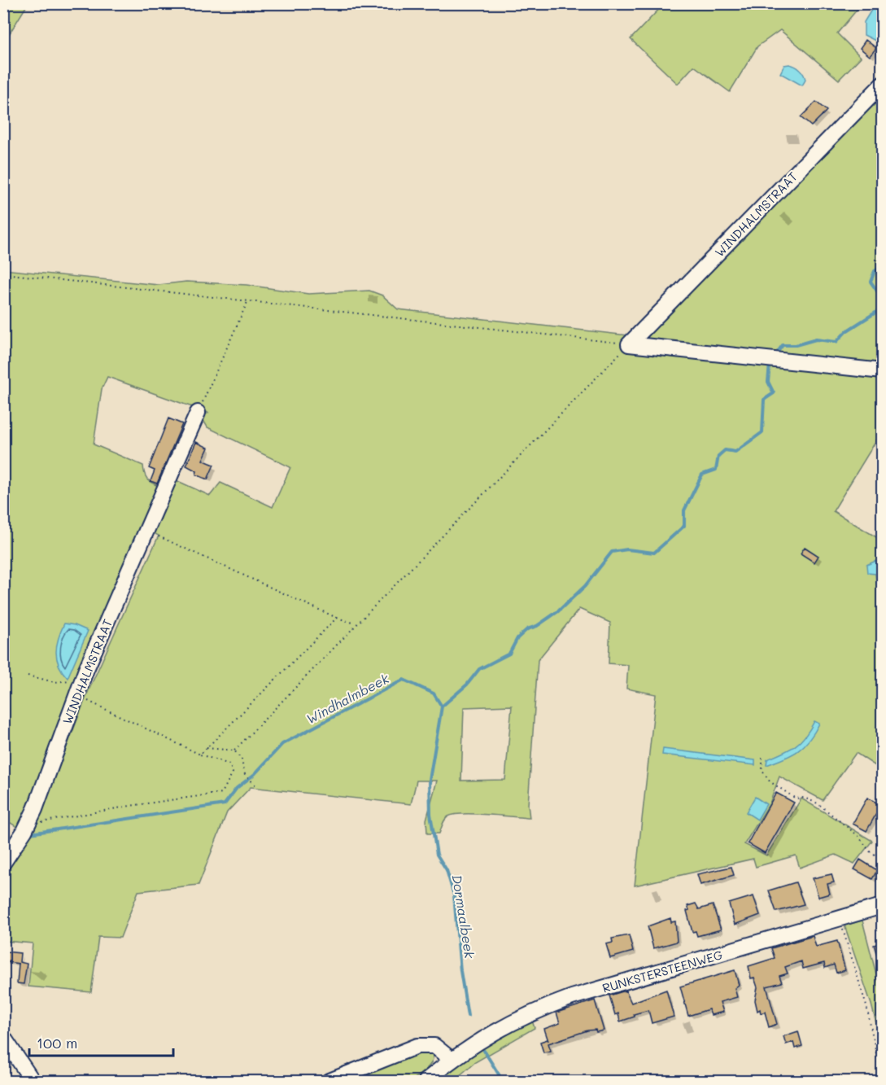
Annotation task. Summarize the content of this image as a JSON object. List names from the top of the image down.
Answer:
{
  "streets": {
    "street": ["WINDHALMSTRAAT", "RUNKSTERSTEENWEG"]
  },
  "water": ["Windhalmbeek", "Dormaalbeek"],
  "scale_bar": "100 m"
}
